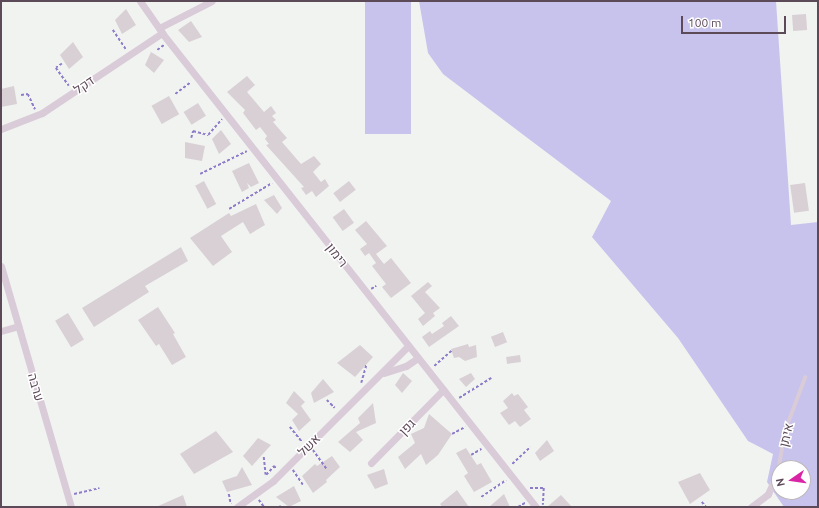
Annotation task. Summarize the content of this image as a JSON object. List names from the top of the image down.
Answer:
{
  "streets": {
    "street": [
      "דקל",
      "רימון",
      "ערבה",
      "גפן",
      "איתן",
      "אשל"
    ]
  },
  "crossings": [
    ["דקל", "רימון"],
    ["רימון", "גפן"],
    ["רימון", "אשל"]
  ],
  "scale_bar": "100 m",
  "north": "left"
}
